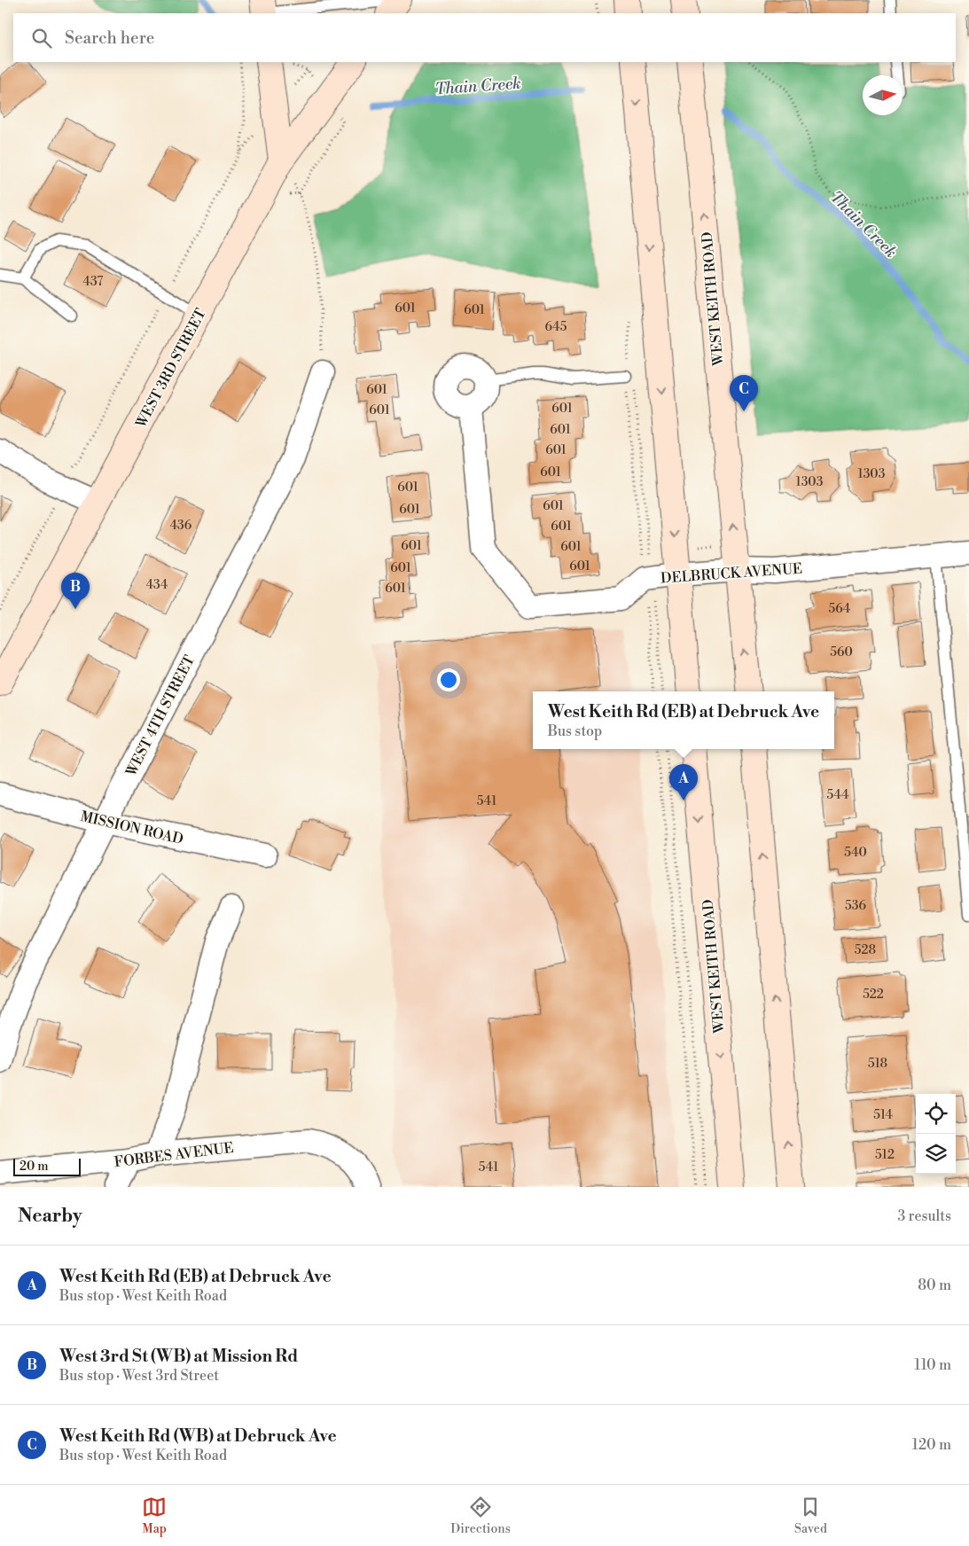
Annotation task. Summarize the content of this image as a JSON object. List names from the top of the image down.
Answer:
{
  "streets": {
    "main road": ["WEST KEITH ROAD", "WEST 3RD STREET"],
    "street": [
      "DELBRUCK AVENUE",
      "WEST 4TH STREET",
      "MISSION ROAD",
      "FORBES AVENUE"
    ]
  },
  "crossings": [
    ["WEST KEITH ROAD", "DELBRUCK AVENUE"],
    ["WEST 4TH STREET", "MISSION ROAD"]
  ],
  "water": ["Thain Creek"],
  "house_numbers": [
    "437",
    "601",
    "601",
    "645",
    "601",
    "601",
    "601",
    "601",
    "601",
    "601",
    "1303",
    "1303",
    "601",
    "601",
    "601",
    "436",
    "601",
    "601",
    "601",
    "601",
    "601",
    "434",
    "601",
    "564",
    "560",
    "544",
    "541",
    "540",
    "536",
    "528",
    "522",
    "518",
    "514",
    "512",
    "541"
  ],
  "scale_bar": "20 m",
  "north": "right",
  "page": {
    "search": "Search here",
    "pins": ["C", "B", "A"],
    "popup": ["West Keith Rd (EB) at Debruck Ave", "Bus stop"],
    "scale": "20 m",
    "heading": ["Nearby", "3 results"],
    "list": [
      {
        "mark": "A",
        "name": "West Keith Rd (EB) at Debruck Ave",
        "note": "Bus stop · West Keith Road",
        "value": "80 m"
      },
      {
        "mark": "B",
        "name": "West 3rd St (WB) at Mission Rd",
        "note": "Bus stop · West 3rd Street",
        "value": "110 m"
      },
      {
        "mark": "C",
        "name": "West Keith Rd (WB) at Debruck Ave",
        "note": "Bus stop · West Keith Road",
        "value": "120 m"
      }
    ],
    "nav": ["Map", "Directions", "Saved"]
  }
}
